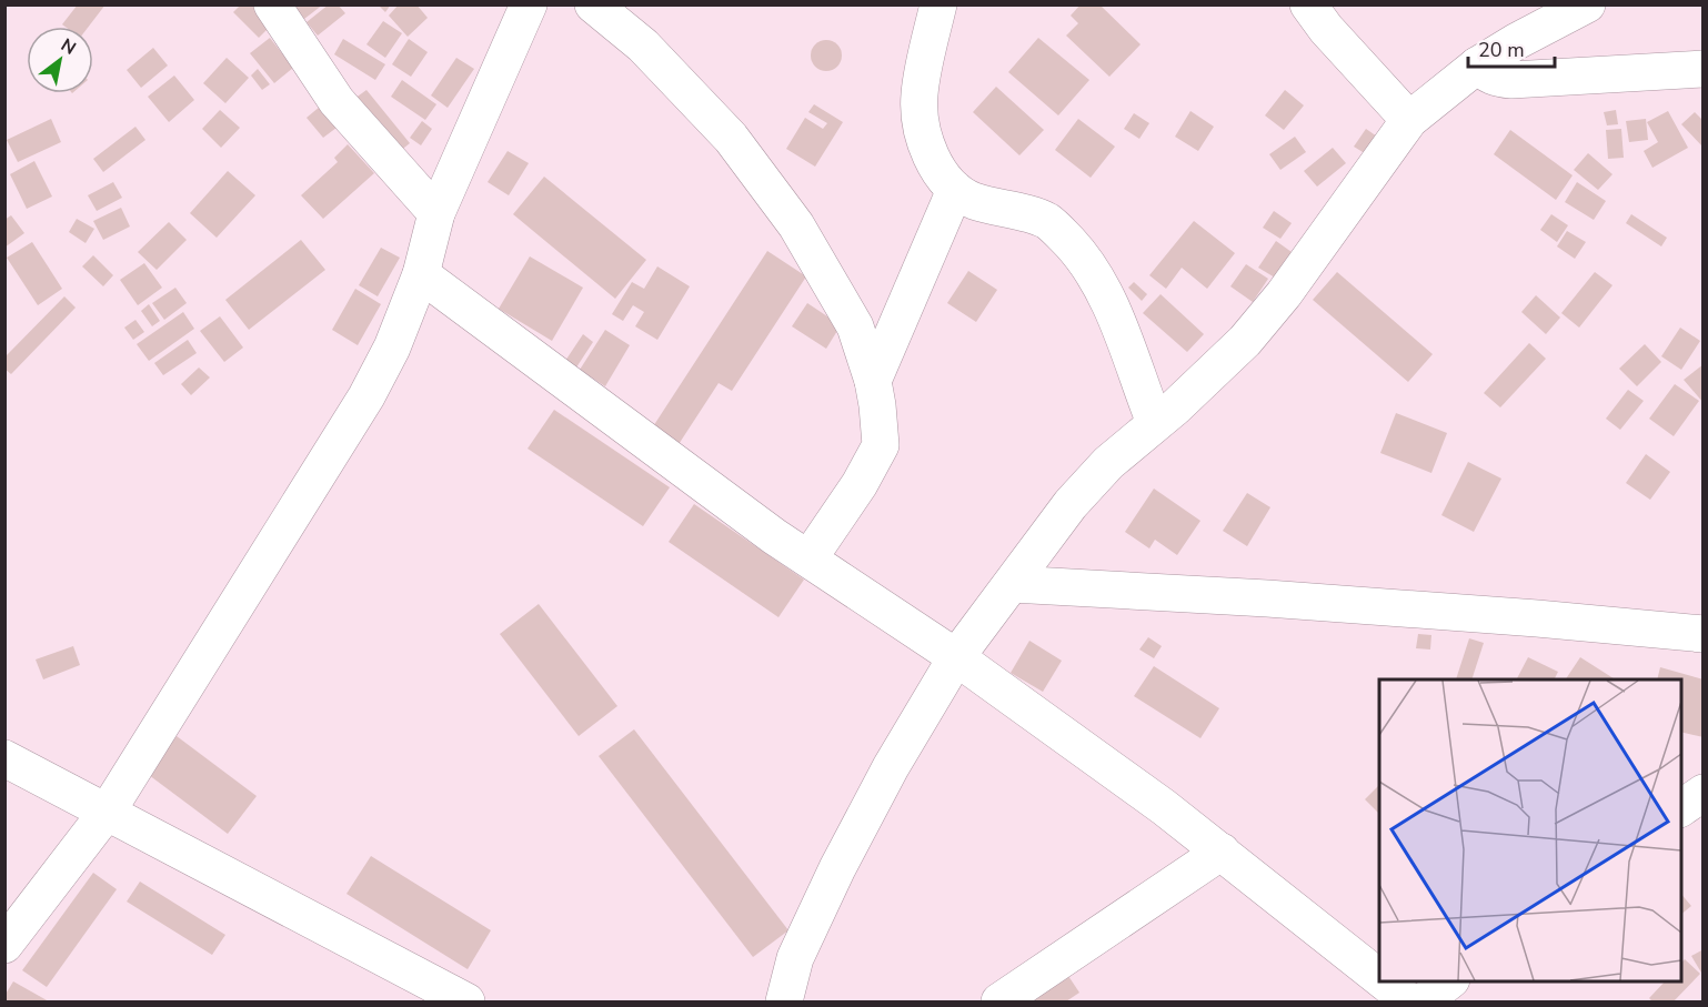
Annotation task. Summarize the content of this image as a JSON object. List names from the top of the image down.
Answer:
{
  "scale_bar": "20 m",
  "north": "top right"
}
